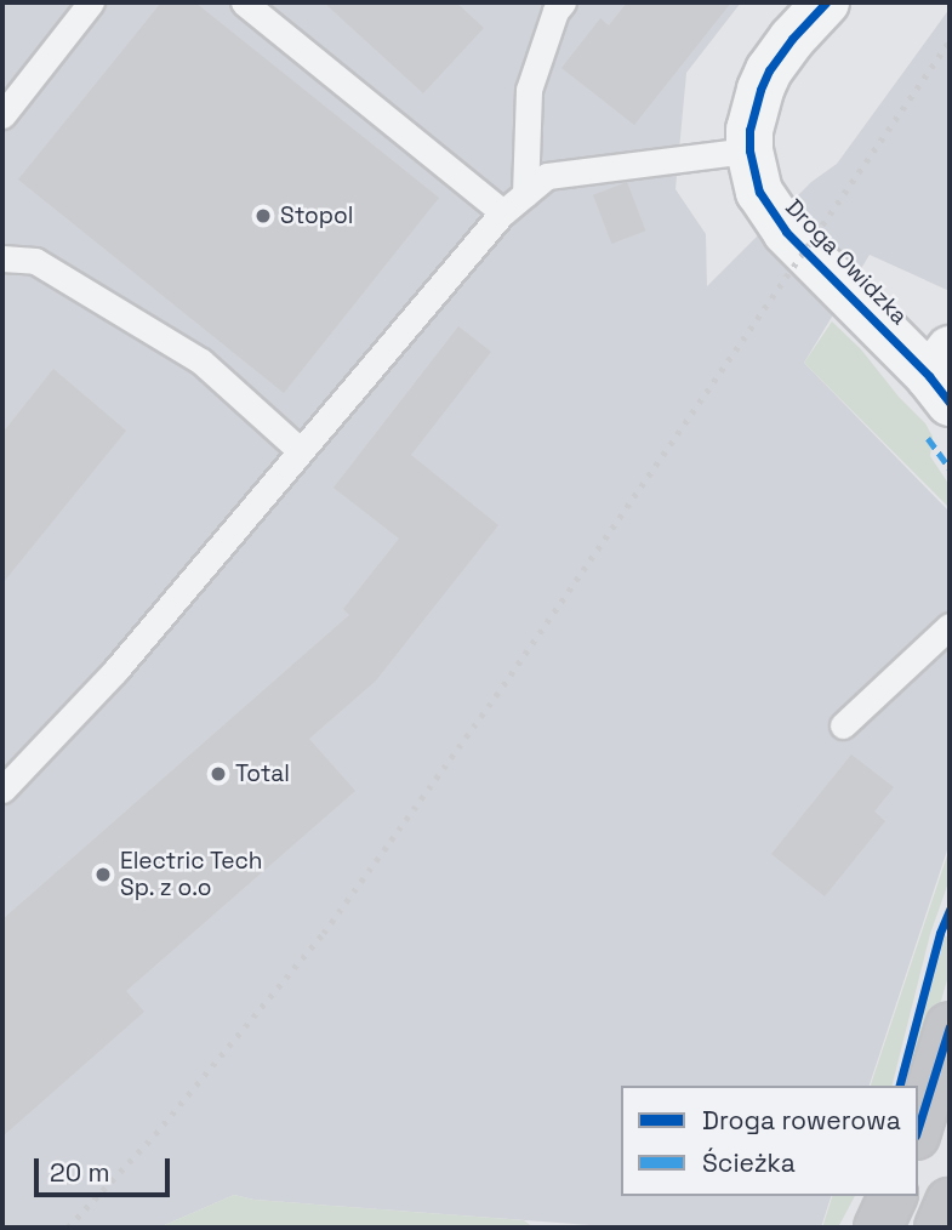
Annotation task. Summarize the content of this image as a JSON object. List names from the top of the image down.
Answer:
{
  "streets": {
    "street": ["Droga Owidzka"]
  },
  "places": ["Stopol", "Total", "Electric Tech Sp. z o.o"],
  "legend": ["Droga rowerowa", "Ścieżka"],
  "scale_bar": "20 m"
}
